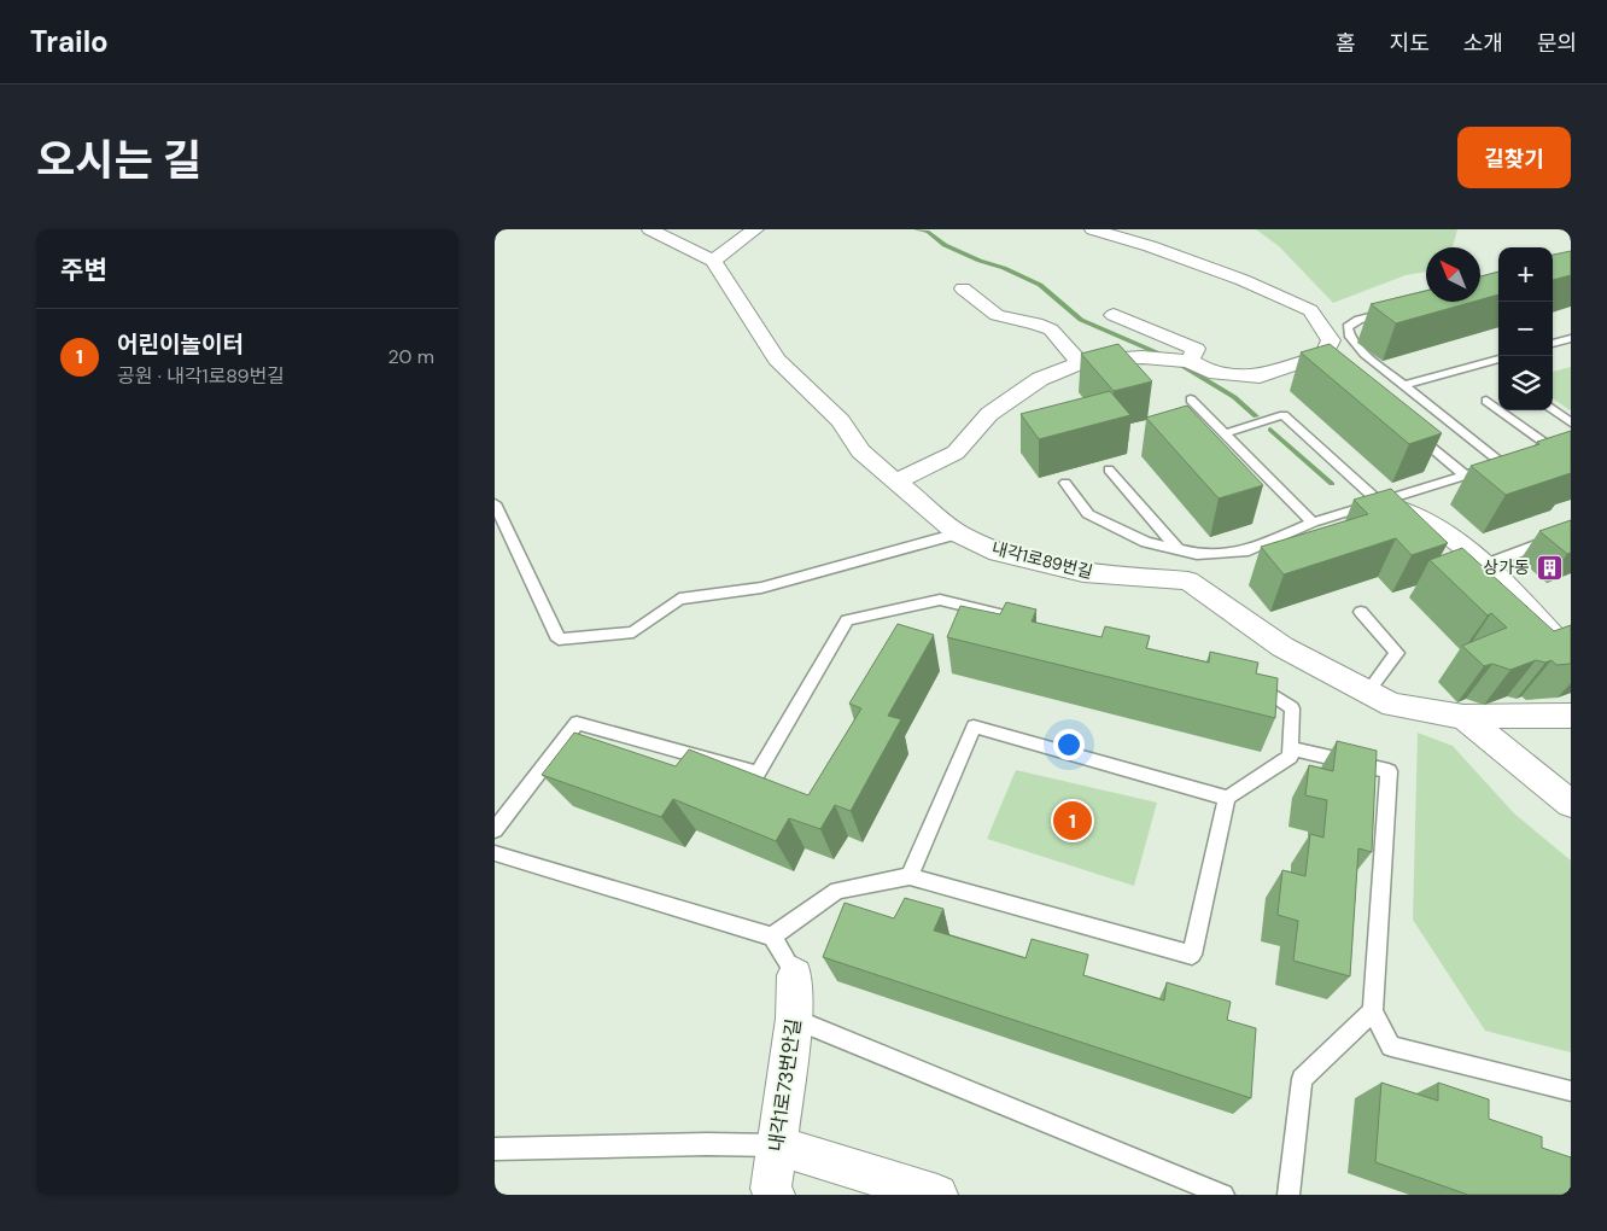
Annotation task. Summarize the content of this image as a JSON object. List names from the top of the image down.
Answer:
{
  "streets": {
    "street": ["내각1로89번길", "내각1로73번안길"]
  },
  "places": {
    "building": ["상가동"]
  },
  "north": "top left",
  "page": {
    "header": "Trailo",
    "nav": [
      "홈",
      "지도",
      "소개",
      "문의"
    ],
    "title": "오시는 길",
    "buttons": "길찾기",
    "heading": "주변",
    "map_buttons": ["+", "−"],
    "list": [
      {
        "mark": "1",
        "name": "어린이놀이터",
        "note": "공원 · 내각1로89번길",
        "value": "20 m"
      }
    ],
    "pins": "1"
  }
}
